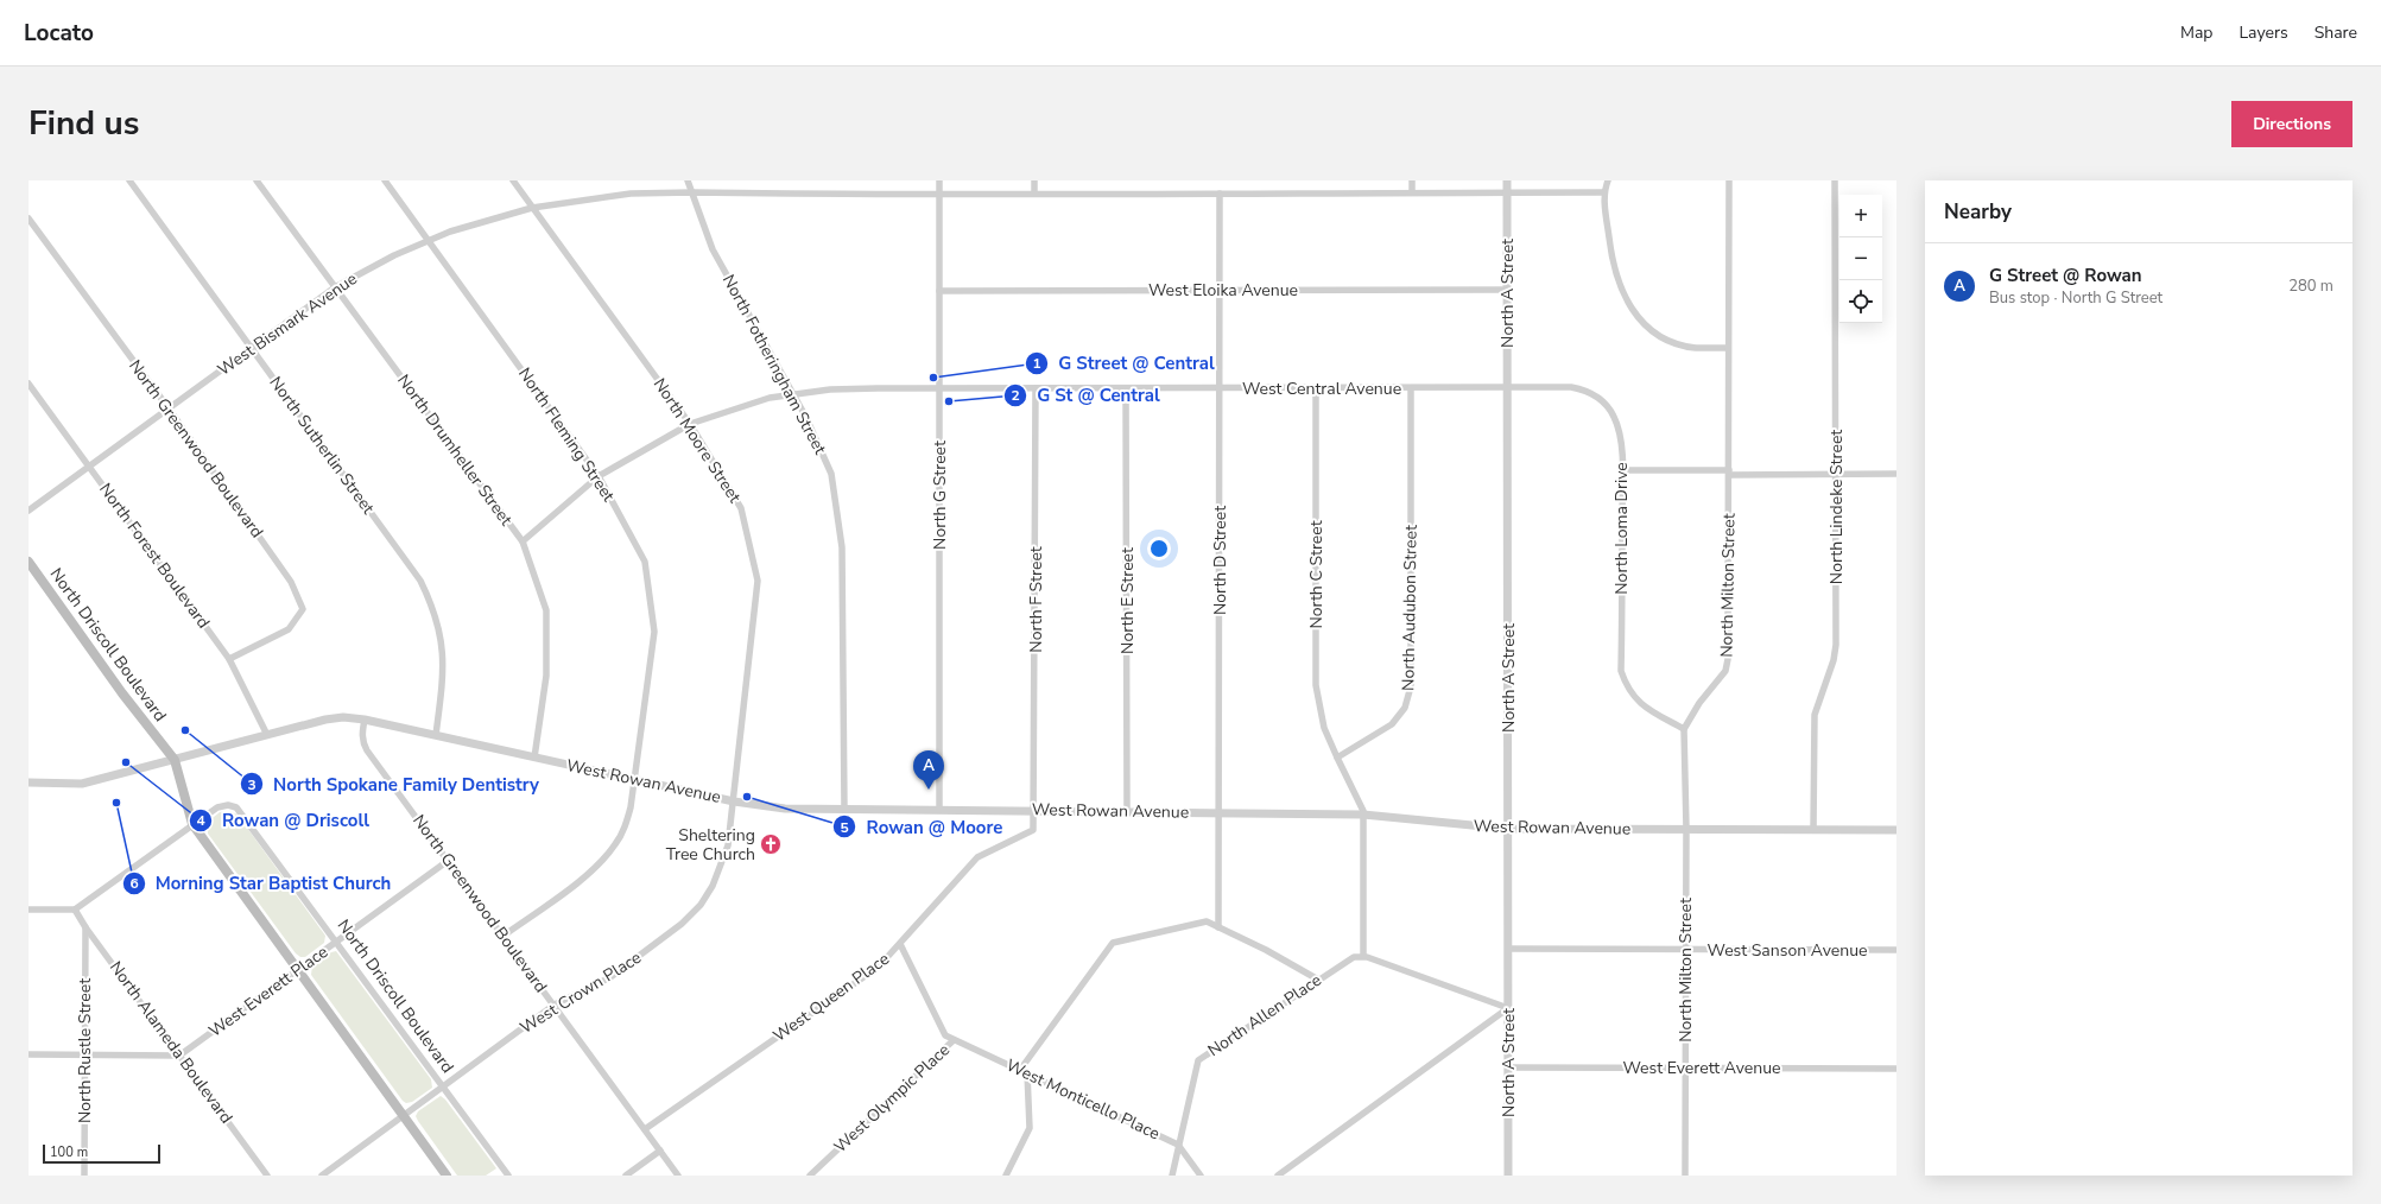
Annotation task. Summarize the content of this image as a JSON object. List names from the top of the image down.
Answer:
{
  "streets": {
    "main road": ["North Driscoll Boulevard"],
    "street": [
      "West Eloika Avenue",
      "North A Street",
      "West Bismark Avenue",
      "North Fotheringham Street",
      "West Central Avenue",
      "North Fleming Street",
      "North Moore Street",
      "North Sutherlin Street",
      "North Greenwood Boulevard",
      "North Drumheller Street",
      "North G Street",
      "North Lindeke Street",
      "North Loma Drive",
      "North Forest Boulevard",
      "North D Street",
      "North C Street",
      "North Milton Street",
      "North F Street",
      "North E Street",
      "North Audubon Street",
      "West Rowan Avenue",
      "West Sanson Avenue",
      "West Everett Place",
      "West Crown Place",
      "West Queen Place",
      "North Allen Place",
      "North Alameda Boulevard",
      "North Rustle Street",
      "West Everett Avenue",
      "West Olympic Place",
      "West Monticello Place"
    ]
  },
  "crossings": [
    ["West Eloika Avenue", "North A Street"],
    ["West Eloika Avenue", "North G Street"],
    ["West Eloika Avenue", "North D Street"],
    ["North A Street", "West Bismark Avenue"],
    ["North A Street", "West Central Avenue"],
    ["North A Street", "North Loma Drive"],
    ["North A Street", "West Rowan Avenue"],
    ["North A Street", "West Sanson Avenue"],
    ["North A Street", "West Everett Avenue"],
    ["West Bismark Avenue", "North Fotheringham Street"],
    ["West Bismark Avenue", "North Fleming Street"],
    ["West Bismark Avenue", "North Moore Street"],
    ["West Bismark Avenue", "North Sutherlin Street"],
    ["West Bismark Avenue", "North Greenwood Boulevard"],
    ["West Bismark Avenue", "North Drumheller Street"],
    ["West Bismark Avenue", "North G Street"],
    ["West Bismark Avenue", "North Forest Boulevard"],
    ["West Bismark Avenue", "North D Street"],
    ["North Fotheringham Street", "West Central Avenue"],
    ["North Fotheringham Street", "West Rowan Avenue"],
    ["West Central Avenue", "North Fleming Street"],
    ["West Central Avenue", "North Moore Street"],
    ["West Central Avenue", "North Drumheller Street"],
    ["West Central Avenue", "North G Street"],
    ["West Central Avenue", "North Loma Drive"],
    ["West Central Avenue", "North D Street"],
    ["West Central Avenue", "North C Street"],
    ["West Central Avenue", "North F Street"],
    ["West Central Avenue", "North E Street"],
    ["West Central Avenue", "North Audubon Street"],
    ["North Fleming Street", "North Greenwood Boulevard"],
    ["North Fleming Street", "West Rowan Avenue"],
    ["North Moore Street", "West Rowan Avenue"],
    ["North Moore Street", "West Crown Place"],
    ["North Sutherlin Street", "West Rowan Avenue"],
    ["North Greenwood Boulevard", "North Forest Boulevard"],
    ["North Greenwood Boulevard", "West Rowan Avenue"],
    ["North Greenwood Boulevard", "West Everett Place"],
    ["North Greenwood Boulevard", "West Crown Place"],
    ["North Greenwood Boulevard", "West Queen Place"],
    ["North Drumheller Street", "West Rowan Avenue"],
    ["North G Street", "West Rowan Avenue"],
    ["North Lindeke Street", "West Rowan Avenue"],
    ["North Loma Drive", "North Milton Street"],
    ["North Forest Boulevard", "West Rowan Avenue"],
    ["North D Street", "West Rowan Avenue"],
    ["North C Street", "North Audubon Street"],
    ["North Milton Street", "West Rowan Avenue"],
    ["North Milton Street", "West Sanson Avenue"],
    ["North Milton Street", "West Everett Avenue"],
    ["North F Street", "West Rowan Avenue"],
    ["North F Street", "West Queen Place"],
    ["North E Street", "West Rowan Avenue"],
    ["North Driscoll Boulevard", "West Rowan Avenue"],
    ["North Driscoll Boulevard", "West Everett Place"],
    ["North Driscoll Boulevard", "West Crown Place"],
    ["West Rowan Avenue", "West Crown Place"],
    ["West Rowan Avenue", "West Queen Place"],
    ["West Everett Place", "North Alameda Boulevard"],
    ["North Allen Place", "West Monticello Place"],
    ["North Alameda Boulevard", "North Rustle Street"],
    ["West Olympic Place", "West Monticello Place"]
  ],
  "places": {
    "other": [
      "G Street @ Central",
      "G St @ Central",
      "North Spokane Family Dentistry",
      "Rowan @ Driscoll",
      "Rowan @ Moore",
      "Morning Star Baptist Church"
    ],
    "church": ["Sheltering Tree Church"]
  },
  "scale_bar": "100 m",
  "page": {
    "header": "Locato",
    "nav": ["Map", "Layers", "Share"],
    "title": "Find us",
    "buttons": "Directions",
    "heading": "Nearby",
    "map_buttons": ["+", "−"],
    "list": [
      {
        "mark": "A",
        "name": "G Street @ Rowan",
        "note": "Bus stop · North G Street",
        "value": "280 m"
      }
    ],
    "pins": "A",
    "scale": "100 m"
  }
}
